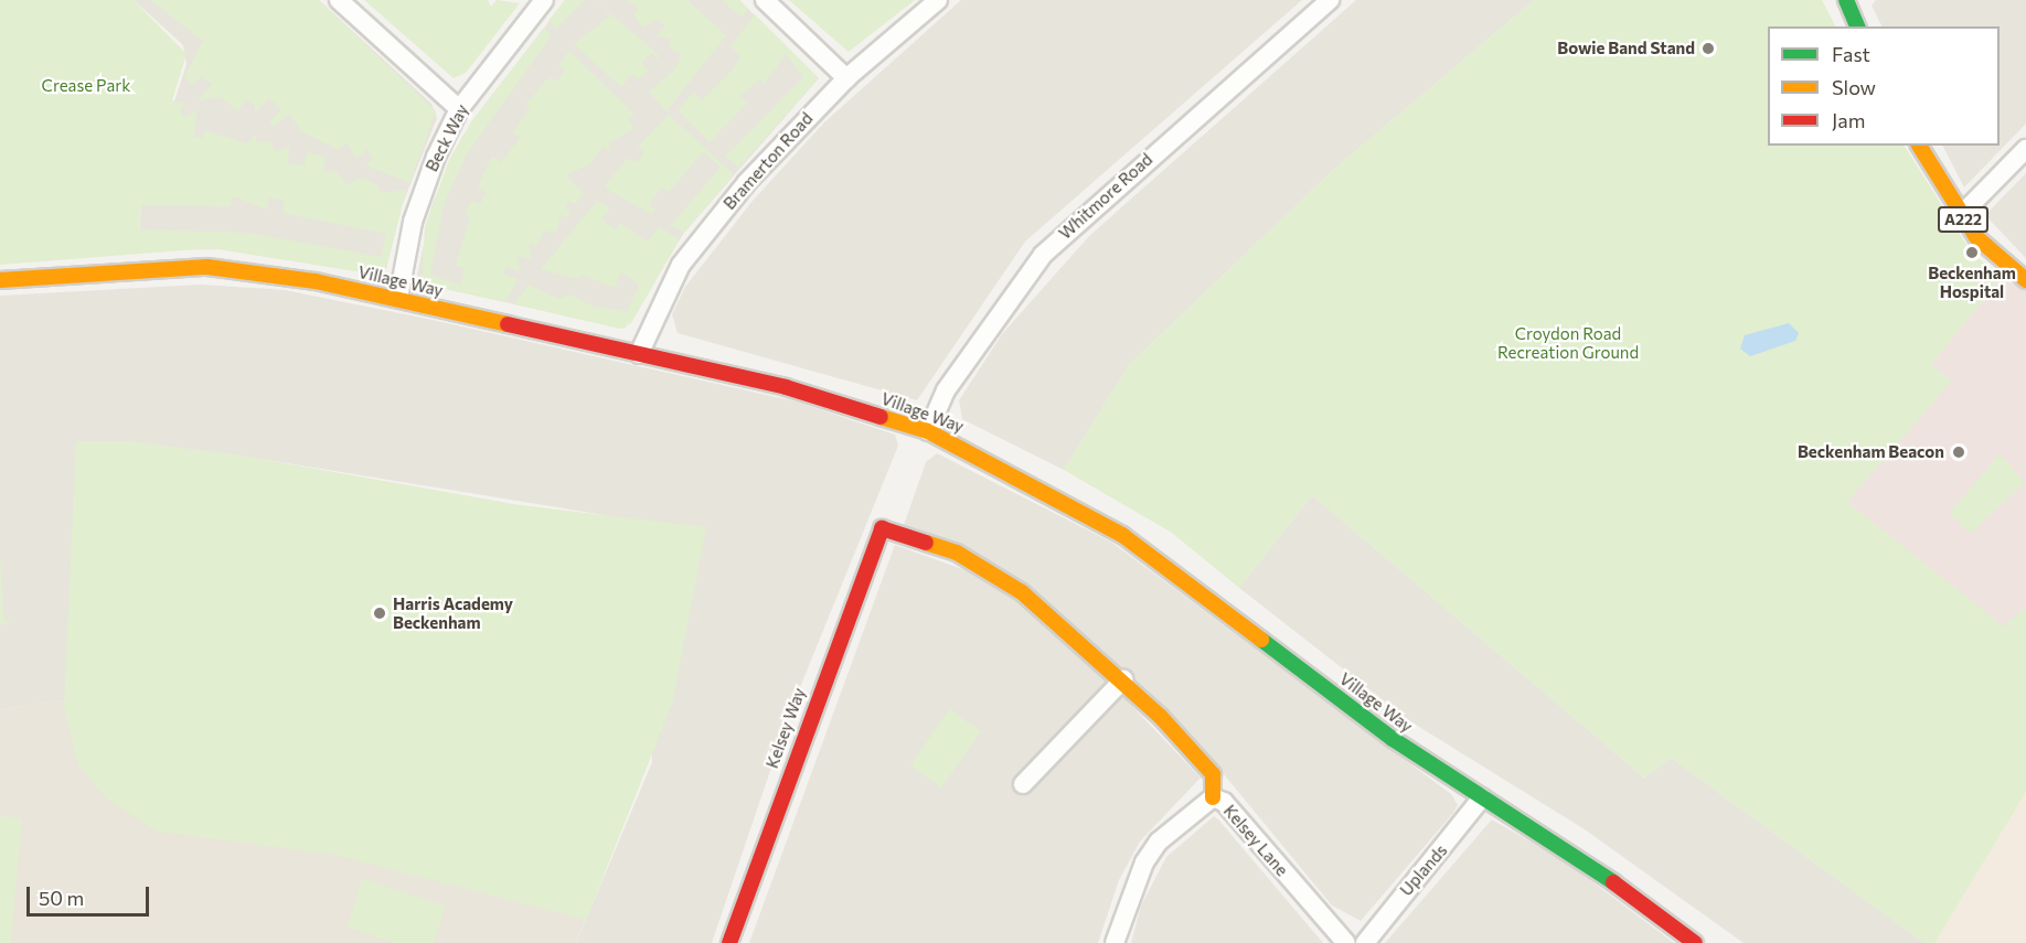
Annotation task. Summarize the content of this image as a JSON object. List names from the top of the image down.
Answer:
{
  "streets": {
    "street": [
      "Beck Way",
      "Bramerton Road",
      "Whitmore Road",
      "A222",
      "Village Way",
      "Kelsey Way",
      "Kelsey Lane",
      "Uplands"
    ]
  },
  "crossings": [
    ["Beck Way", "Village Way"],
    ["Bramerton Road", "Village Way"],
    ["Whitmore Road", "Village Way"],
    ["Village Way", "Uplands"],
    ["Kelsey Way", "Kelsey Lane"]
  ],
  "parks": ["Crease Park", "Croydon Road Recreation Ground"],
  "places": [
    "Bowie Band Stand",
    "Beckenham Hospital",
    "Beckenham Beacon",
    "Harris Academy Beckenham"
  ],
  "legend": ["Fast", "Slow", "Jam"],
  "scale_bar": "50 m"
}
